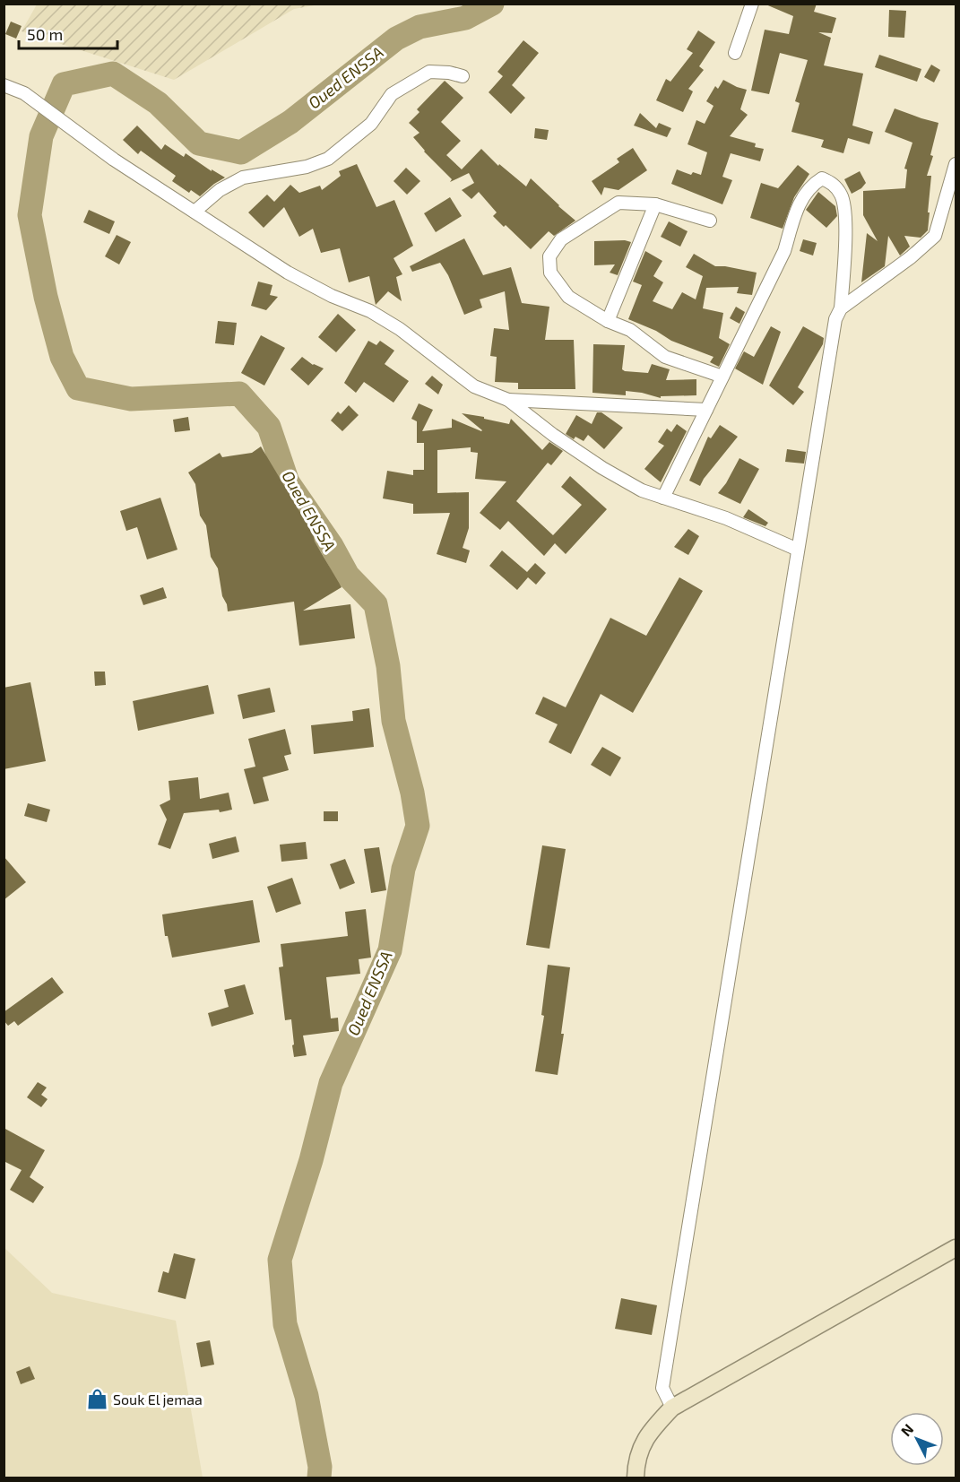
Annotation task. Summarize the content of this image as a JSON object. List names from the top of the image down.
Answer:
{
  "water": ["Oued ENSSA"],
  "places": {
    "shop": ["Souk El jemaa"]
  },
  "scale_bar": "50 m",
  "north": "top left"
}
